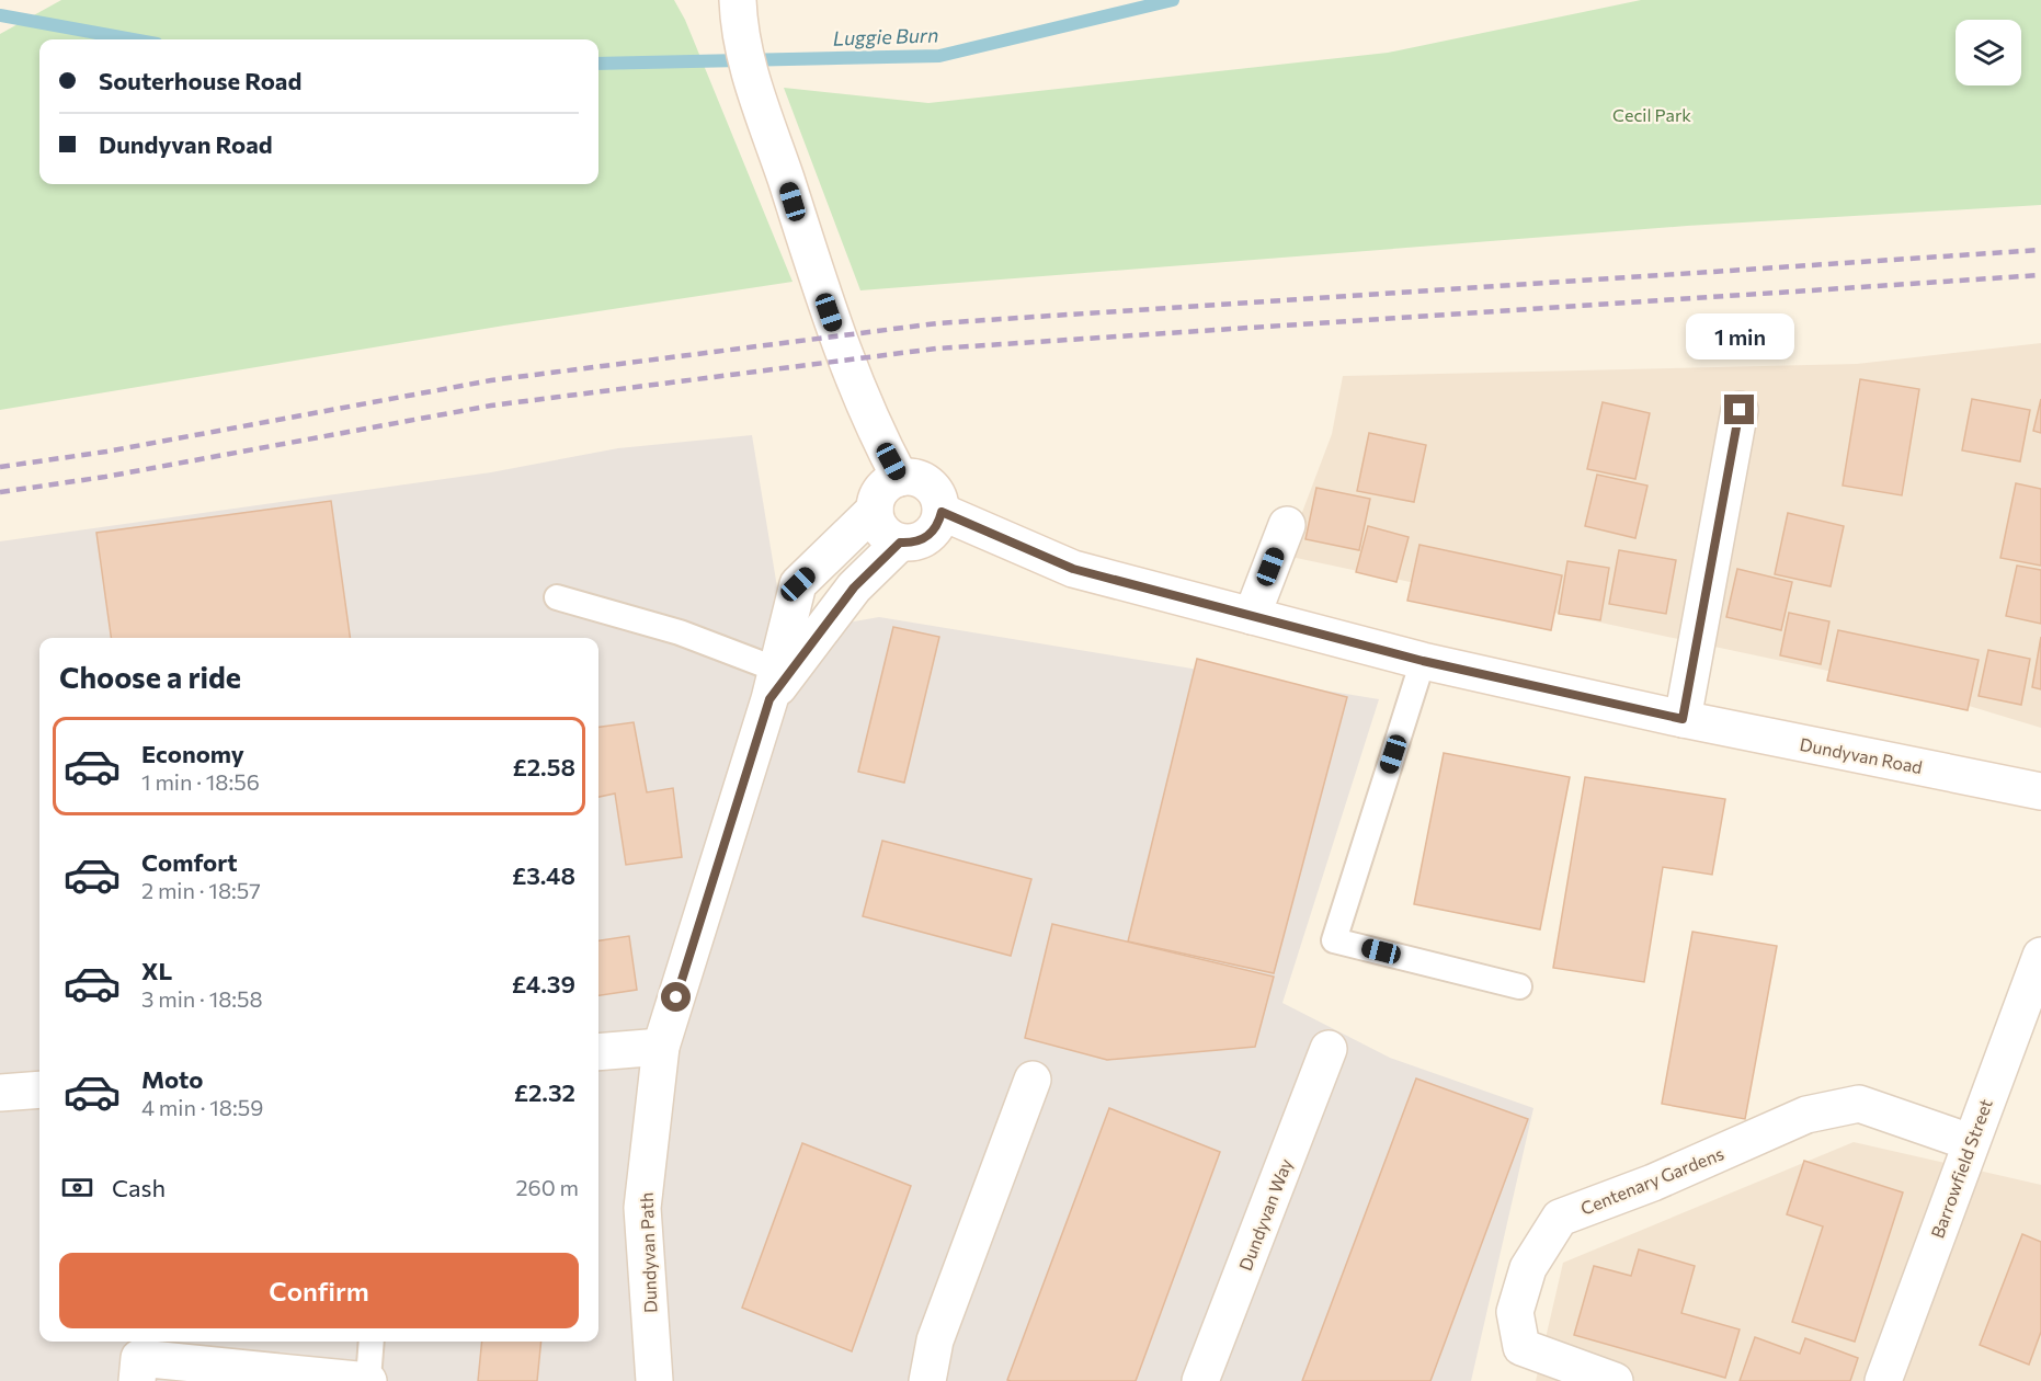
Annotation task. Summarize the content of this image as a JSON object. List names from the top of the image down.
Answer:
{
  "streets": {
    "street": [
      "Dundyvan Road",
      "Barrowfield Street",
      "Centenary Gardens",
      "Dundyvan Way",
      "Dundyvan Path"
    ]
  },
  "crossings": [
    ["Dundyvan Road", "Dundyvan Path"],
    ["Barrowfield Street", "Centenary Gardens"]
  ],
  "water": ["Luggie Burn"],
  "parks": ["Cecil Park"],
  "page": {
    "banner": ["Souterhouse Road", "Dundyvan Road"],
    "bubble": "1 min",
    "heading": "Choose a ride",
    "list": [
      {
        "name": "Economy",
        "note": "1 min · 18:56",
        "value": "£2.58"
      },
      {
        "name": "Comfort",
        "note": "2 min · 18:57",
        "value": "£3.48"
      },
      {
        "name": "XL",
        "note": "3 min · 18:58",
        "value": "£4.39"
      },
      {
        "name": "Moto",
        "note": "4 min · 18:59",
        "value": "£2.32"
      }
    ],
    "pay": ["Cash", "260 m"],
    "buttons": "Confirm"
  }
}
